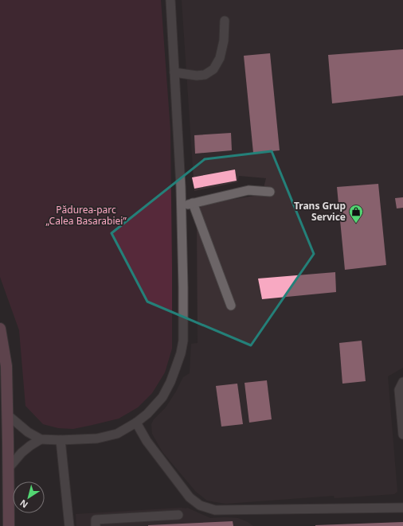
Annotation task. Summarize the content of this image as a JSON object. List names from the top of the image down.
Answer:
{
  "parks": ["Pădurea-parc „Calea Basarabiei”"],
  "places": {
    "shop": ["Trans Grup Service"]
  },
  "north": "bottom left"
}
